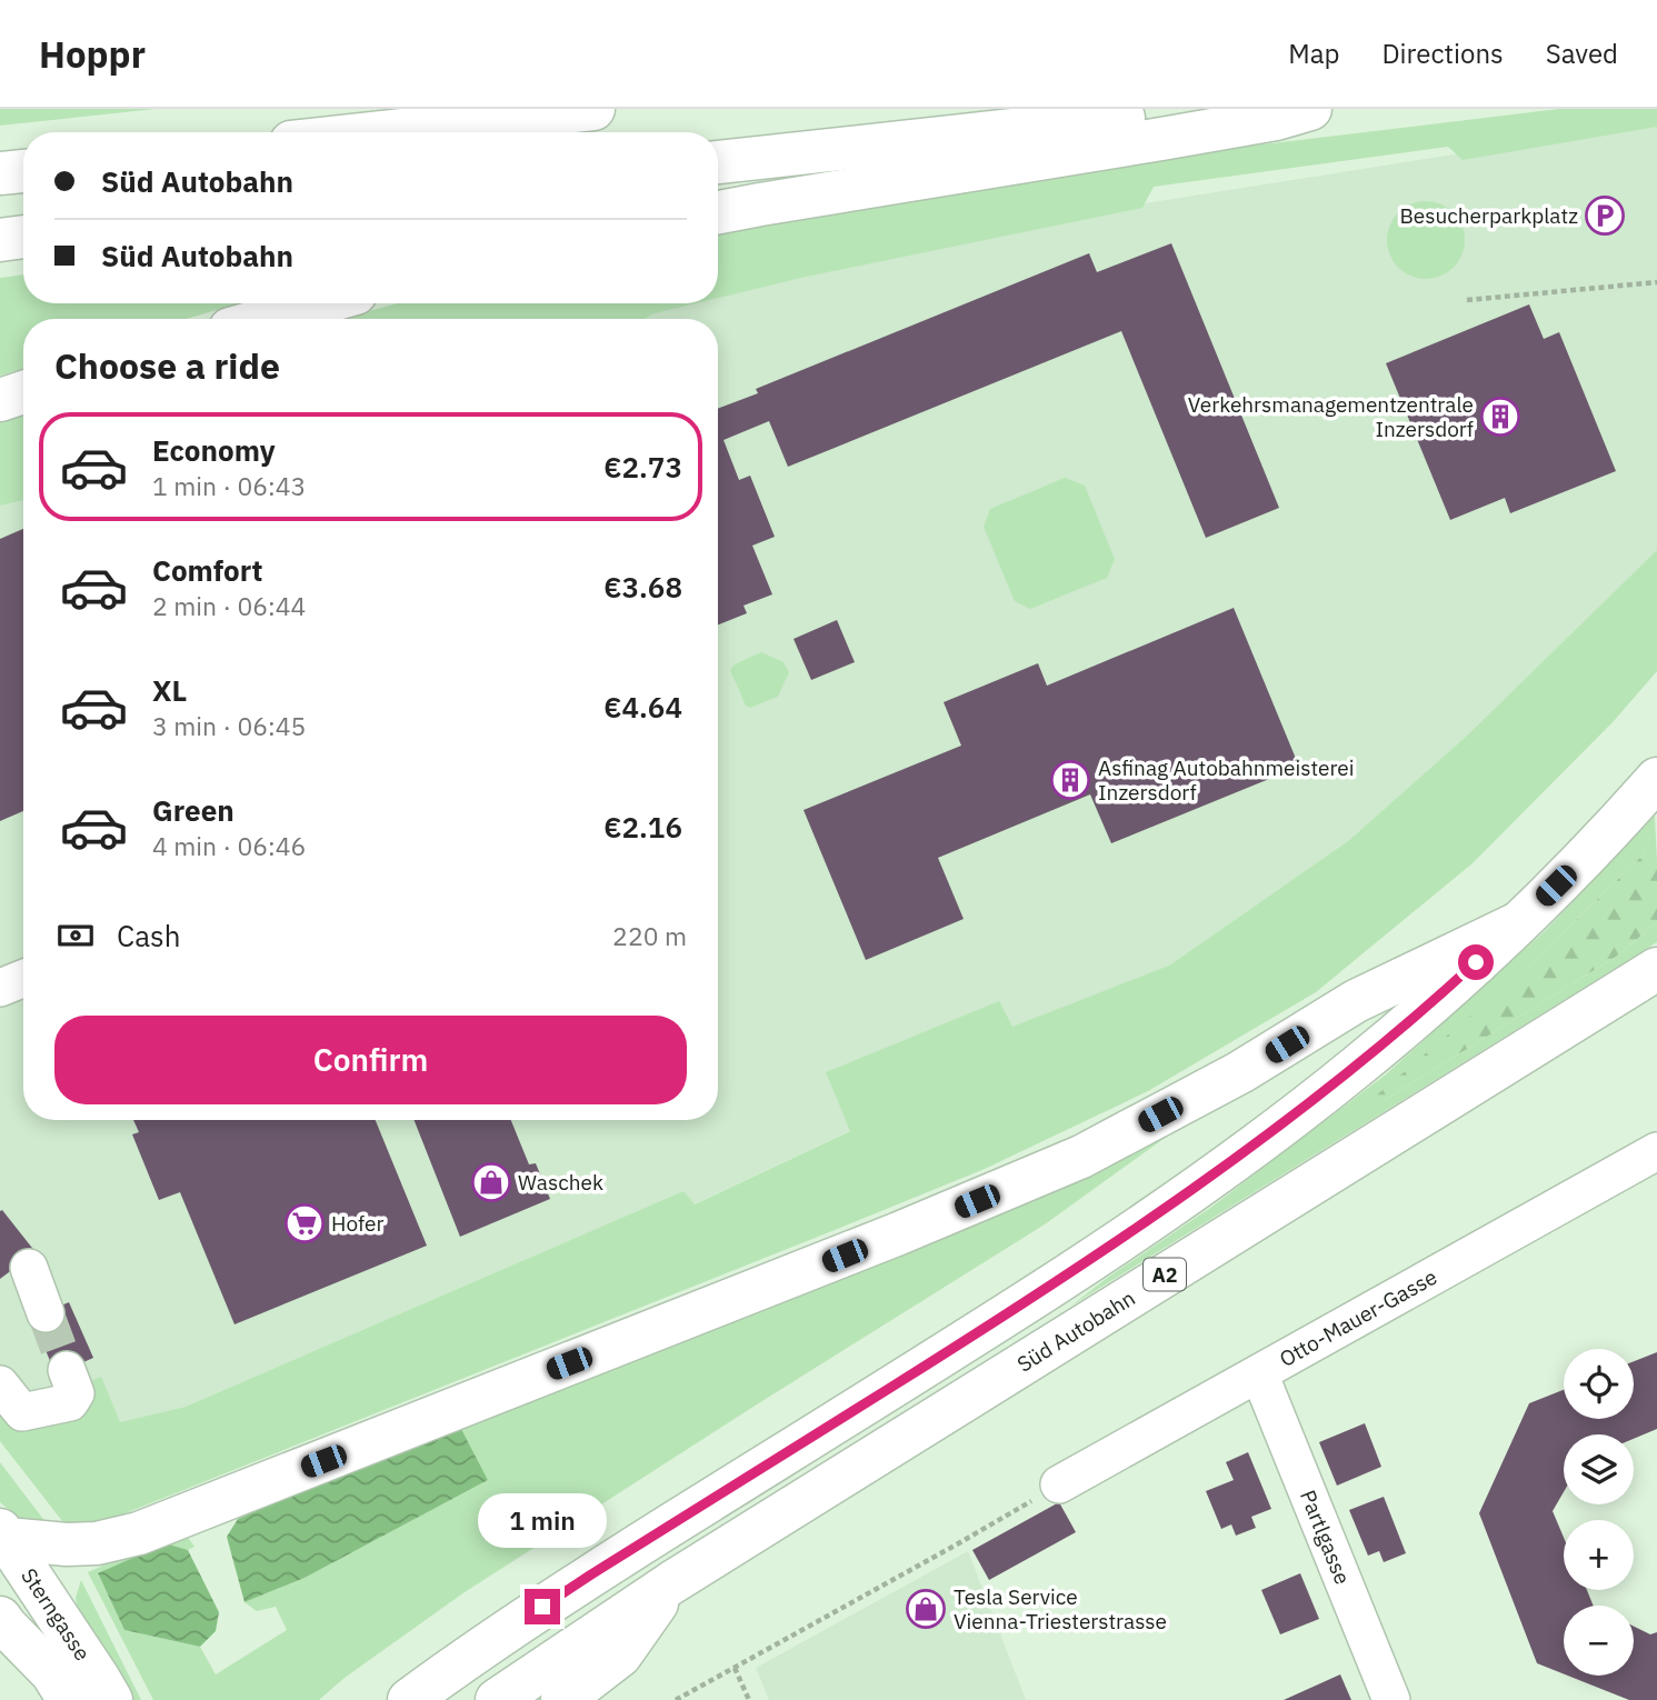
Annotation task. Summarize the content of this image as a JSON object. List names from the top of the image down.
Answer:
{
  "streets": {
    "main road": ["A2", "Süd Autobahn", "Sterngasse"],
    "street": ["Otto-Mauer-Gasse", "Partlgasse"]
  },
  "crossings": [
    ["Otto-Mauer-Gasse", "Partlgasse"]
  ],
  "places": {
    "parking": ["Besucherparkplatz"],
    "building": ["Verkehrsmanagementzentrale Inzersdorf", "Asfinag Autobahnmeisterei Inzersdorf"],
    "shop": ["Waschek", "Tesla Service Vienna-Triesterstrasse"],
    "supermarket": ["Hofer"]
  },
  "page": {
    "header": "Hoppr",
    "nav": ["Map", "Directions", "Saved"],
    "banner": ["Süd Autobahn", "Süd Autobahn"],
    "heading": "Choose a ride",
    "list": [
      {
        "name": "Economy",
        "note": "1 min · 06:43",
        "value": "€2.73"
      },
      {
        "name": "Comfort",
        "note": "2 min · 06:44",
        "value": "€3.68"
      },
      {
        "name": "XL",
        "note": "3 min · 06:45",
        "value": "€4.64"
      },
      {
        "name": "Green",
        "note": "4 min · 06:46",
        "value": "€2.16"
      }
    ],
    "pay": ["Cash", "220 m"],
    "buttons": "Confirm",
    "map_buttons": ["+", "−"],
    "bubble": "1 min"
  }
}
